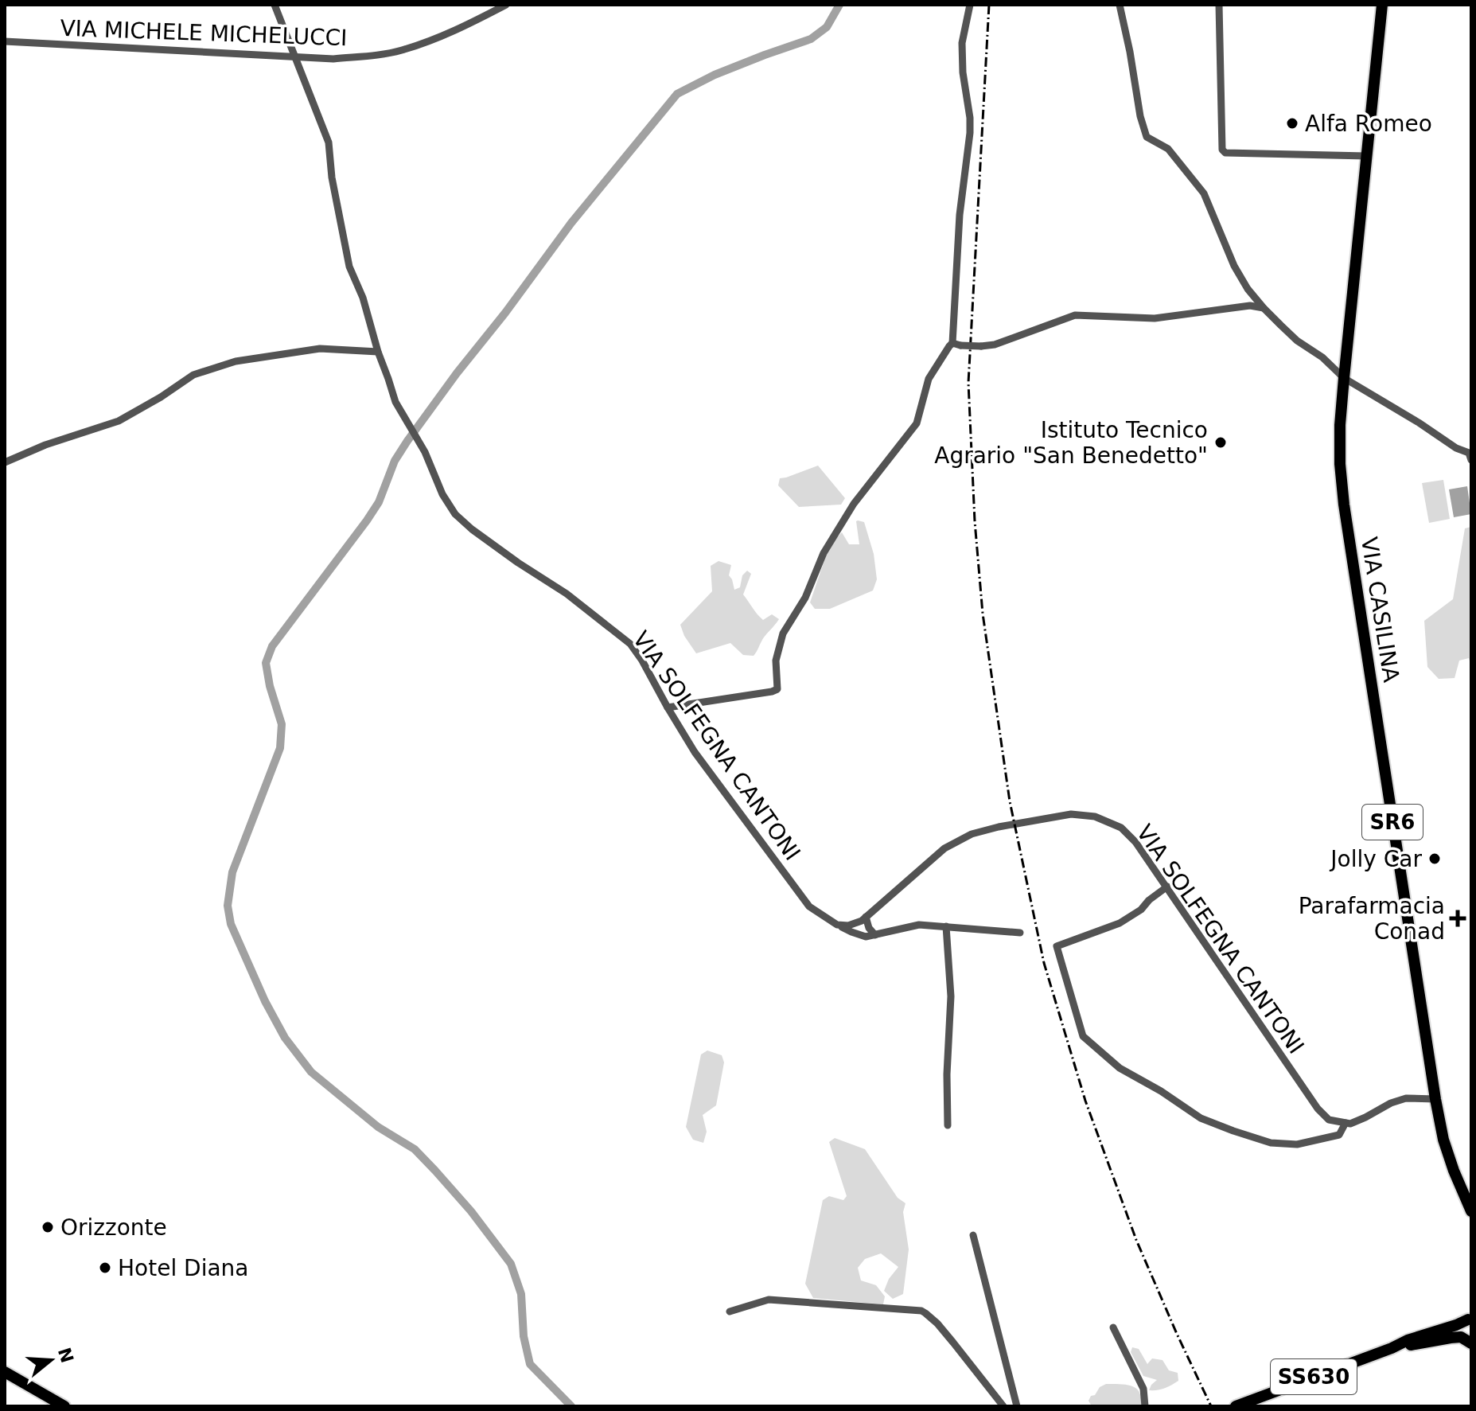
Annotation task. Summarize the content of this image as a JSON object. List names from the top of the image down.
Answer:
{
  "streets": {
    "main road": ["VIA CASILINA", "SR6", "SS630"],
    "street": ["VIA MICHELE MICHELUCCI", "VIA SOLFEGNA CANTONI"]
  },
  "crossings": [
    ["VIA MICHELE MICHELUCCI", "VIA SOLFEGNA CANTONI"]
  ],
  "places": {
    "other": [
      "Alfa Romeo",
      "Istituto Tecnico Agrario \"San Benedetto\"",
      "Jolly Car",
      "Orizzonte",
      "Hotel Diana"
    ],
    "health": ["Parafarmacia Conad"]
  },
  "north": "right"
}
